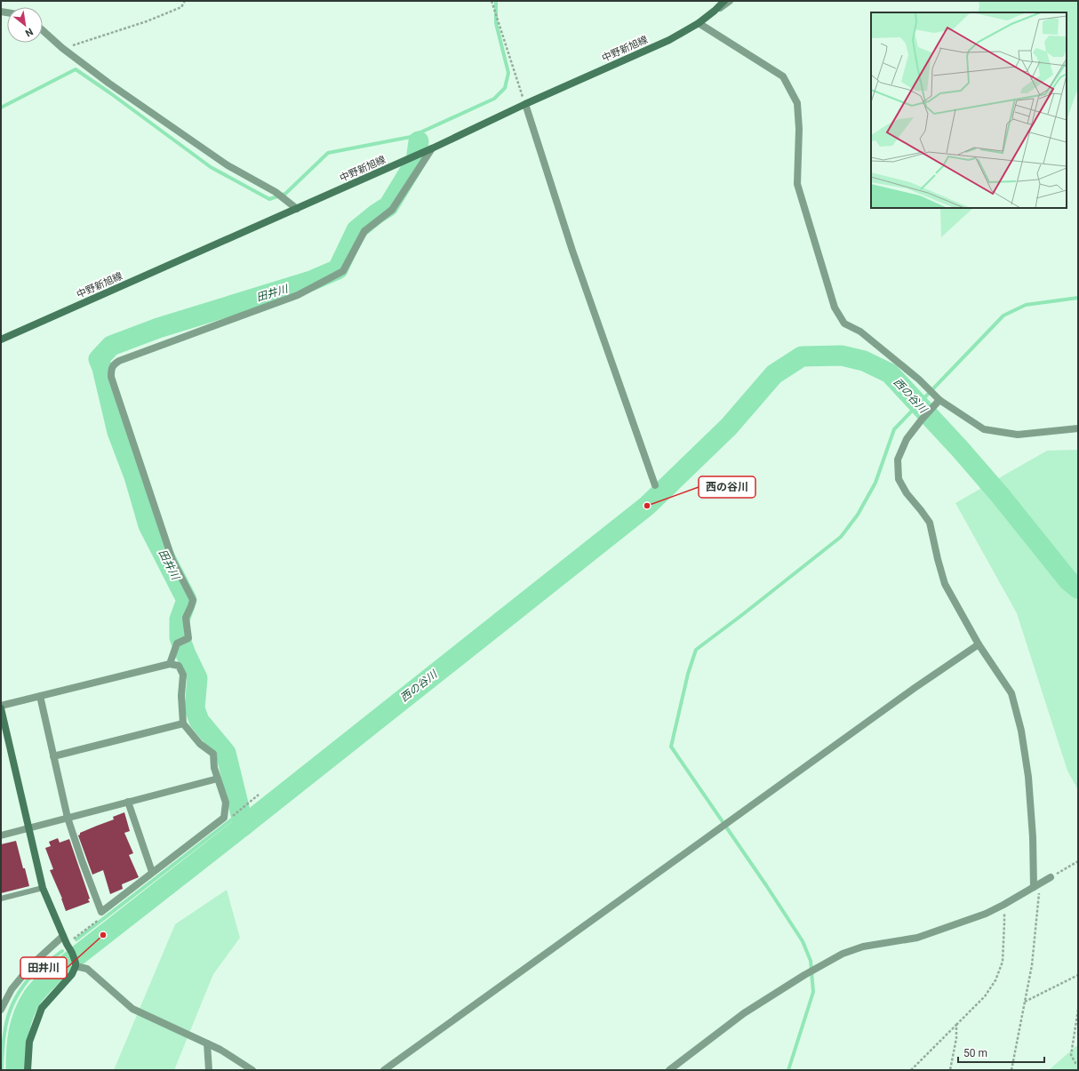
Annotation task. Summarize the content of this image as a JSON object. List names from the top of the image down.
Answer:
{
  "streets": {
    "main road": ["中野新旭線"]
  },
  "water": ["田井川", "西の谷川"],
  "places": ["西の谷川", "田井川"],
  "scale_bar": "50 m",
  "north": "bottom right"
}
